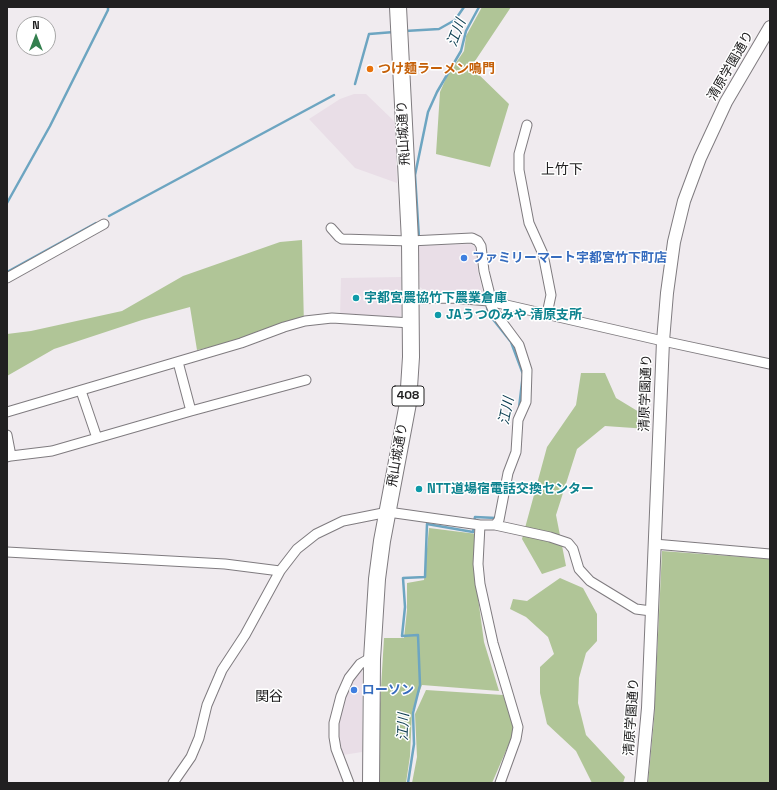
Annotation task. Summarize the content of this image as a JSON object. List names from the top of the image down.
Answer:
{
  "streets": {
    "highway": ["飛山城通り", "408"],
    "street": ["清原学園通り"]
  },
  "districts": ["上竹下", "関谷"],
  "water": ["江川"],
  "places": [
    "つけ麺ラーメン鳴門",
    "ファミリーマート宇都宮竹下町店",
    "宇都宮農協竹下農業倉庫",
    "JAうつのみや 清原支所",
    "NTT道場宿電話交換センター",
    "ローソン"
  ],
  "north": "top"
}
